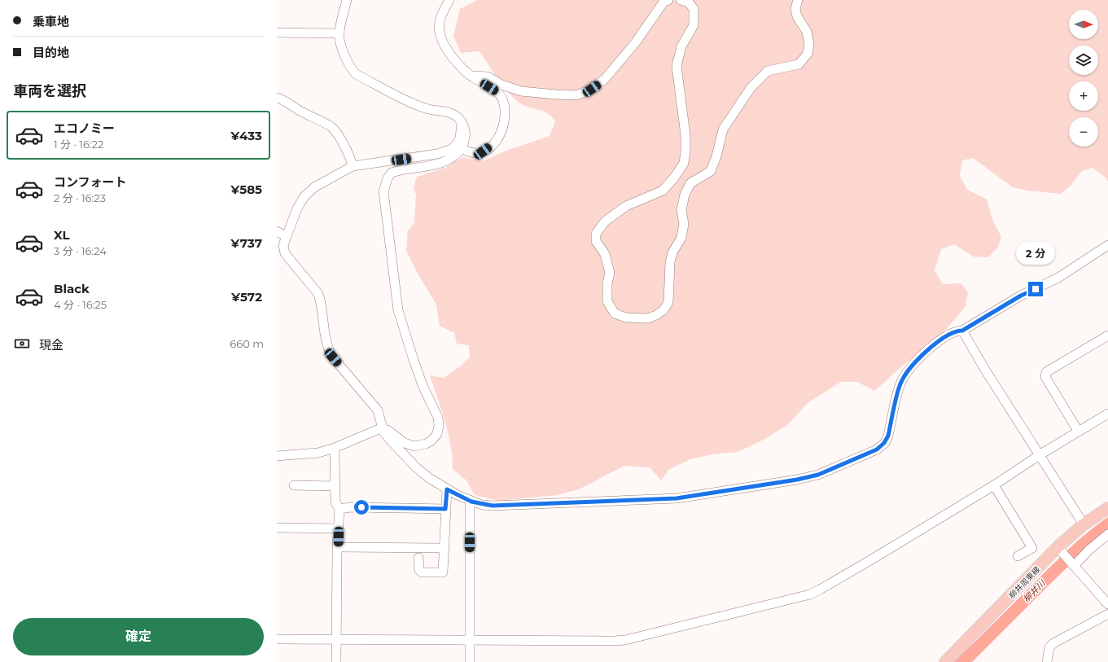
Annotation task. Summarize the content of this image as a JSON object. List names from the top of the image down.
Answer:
{
  "streets": {
    "main road": ["柳井周東線"]
  },
  "water": ["柳井川"],
  "north": "right",
  "page": {
    "banner": ["乗車地", "目的地"],
    "map_buttons": ["+", "−"],
    "heading": "車両を選択",
    "list": [
      {
        "name": "エコノミー",
        "note": "1 分 · 16:22",
        "value": "¥433"
      },
      {
        "name": "コンフォート",
        "note": "2 分 · 16:23",
        "value": "¥585"
      },
      {
        "name": "XL",
        "note": "3 分 · 16:24",
        "value": "¥737"
      },
      {
        "name": "Black",
        "note": "4 分 · 16:25",
        "value": "¥572"
      }
    ],
    "bubble": "2 分",
    "pay": ["現金", "660 m"],
    "buttons": "確定"
  }
}
